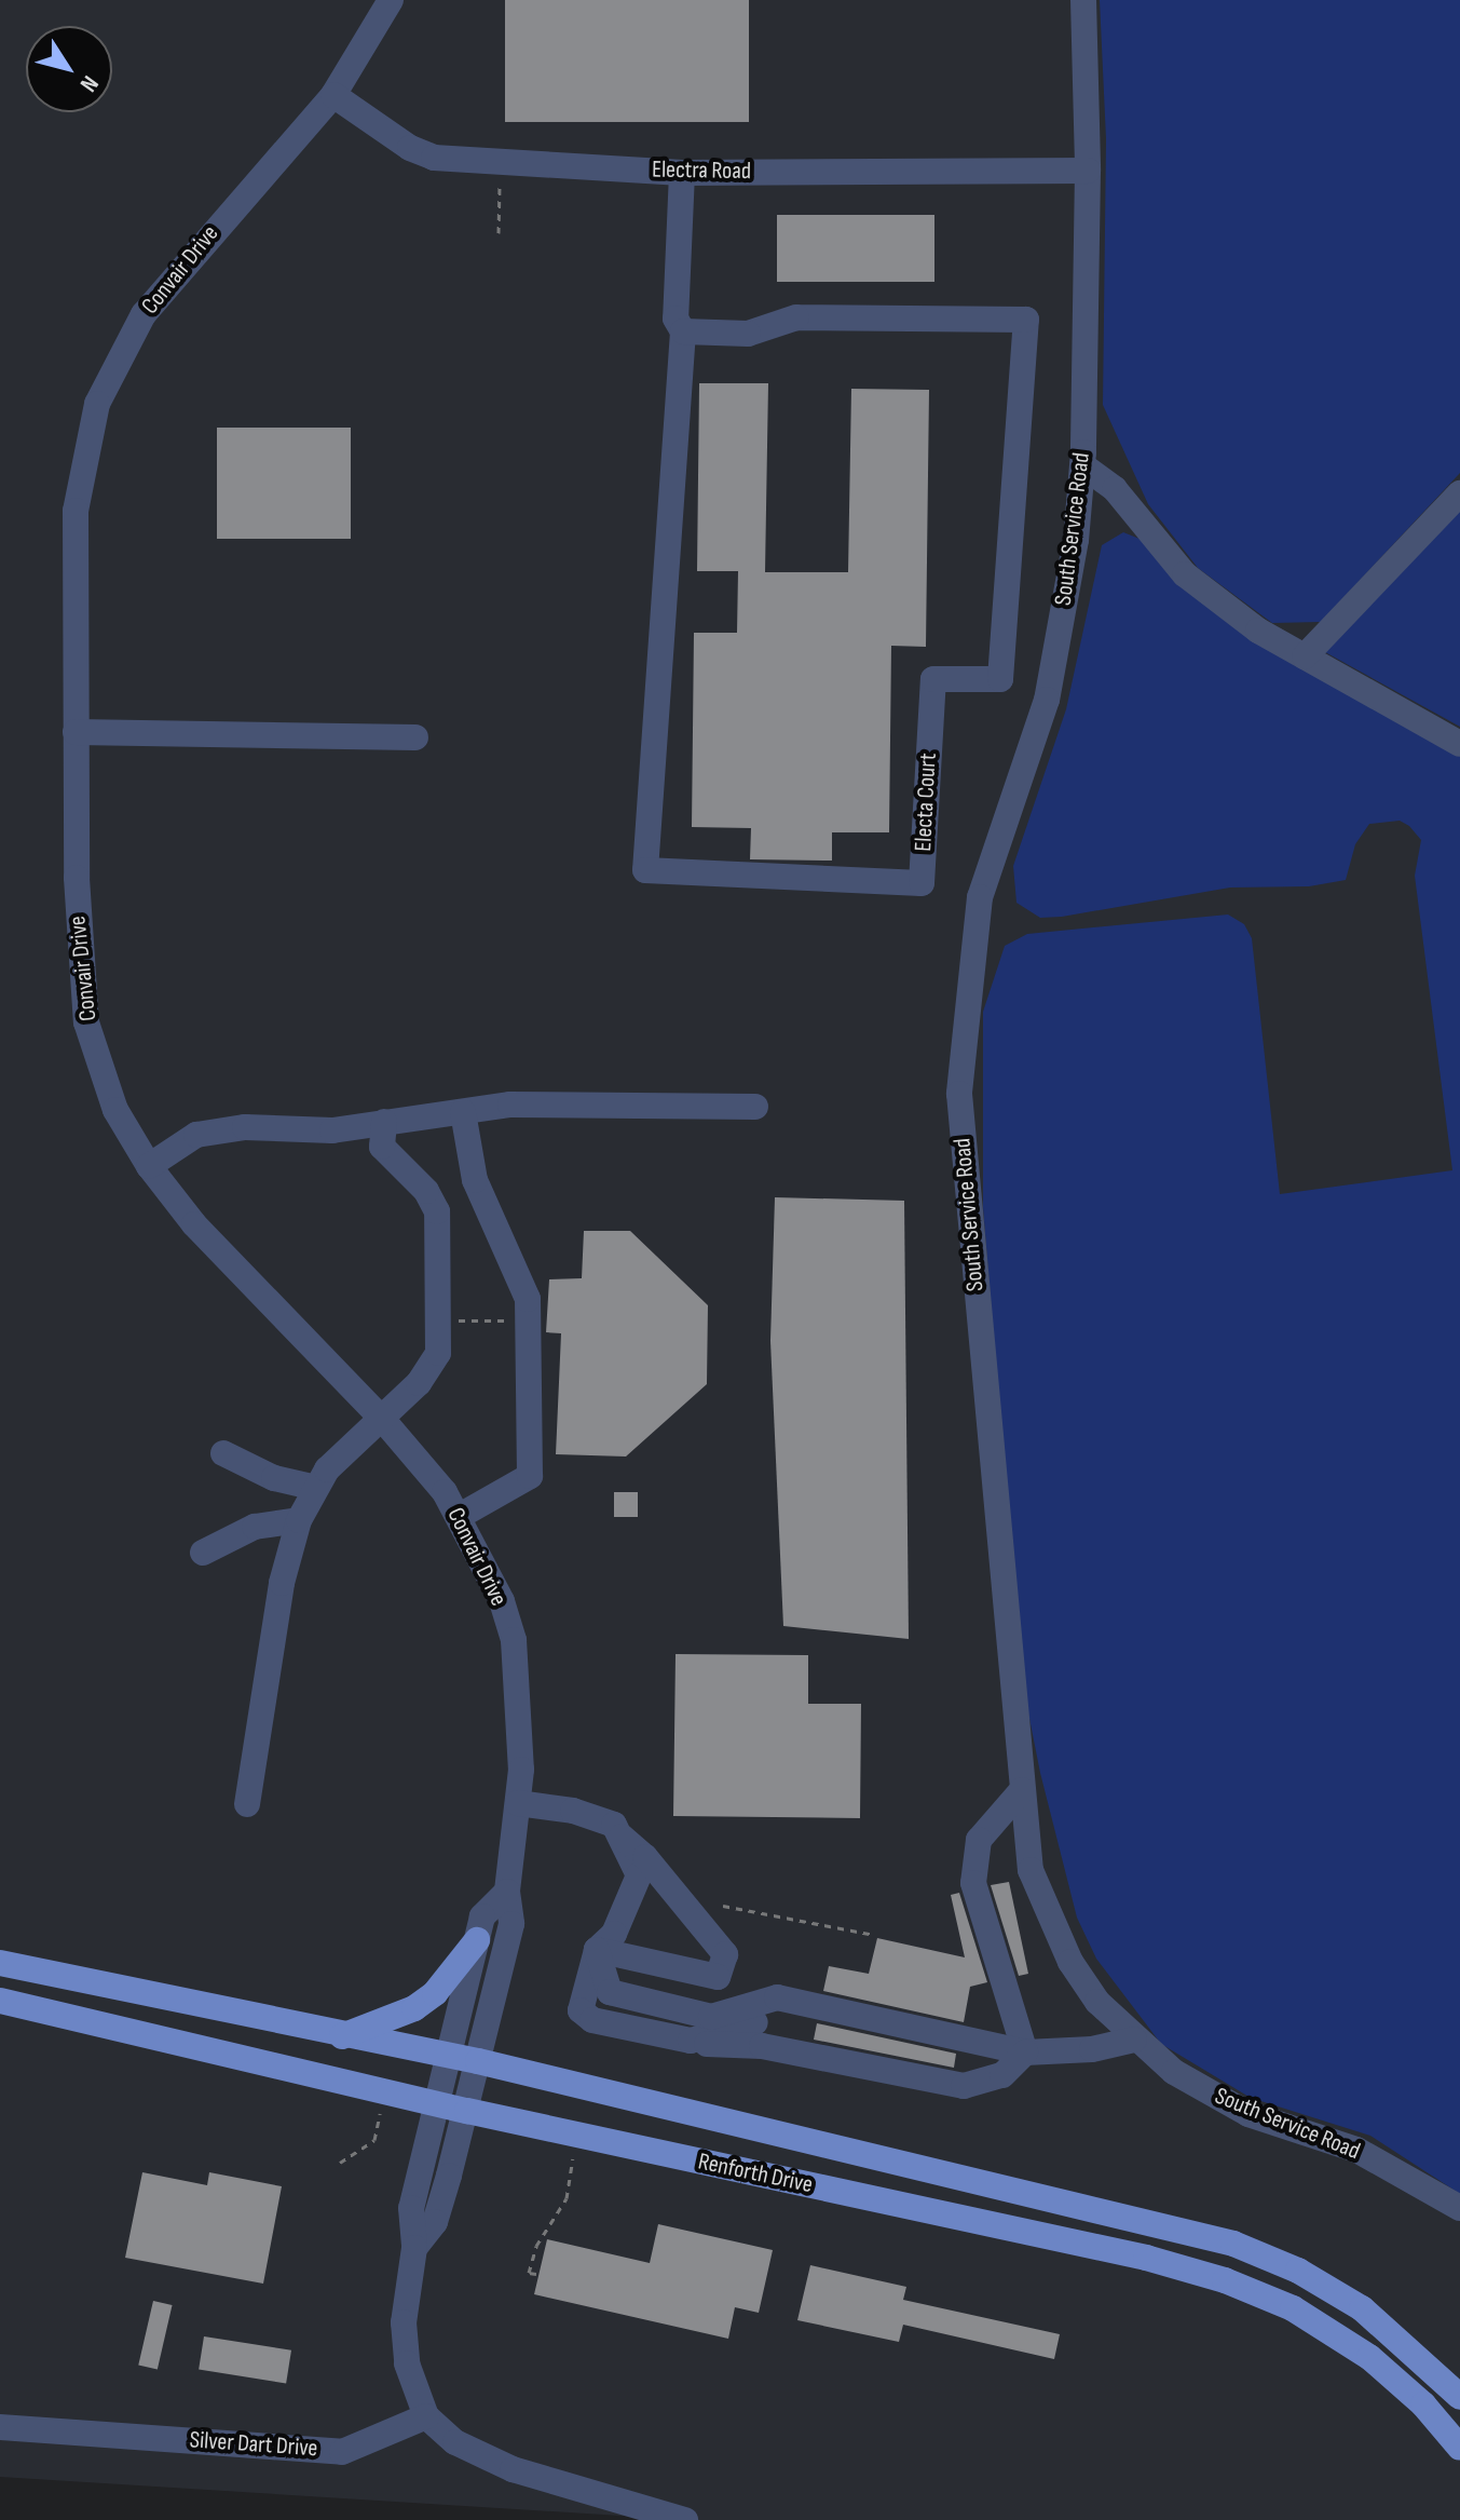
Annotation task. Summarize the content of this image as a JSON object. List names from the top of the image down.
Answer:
{
  "streets": {
    "main road": ["Renforth Drive"],
    "street": [
      "Electra Road",
      "Convair Drive",
      "South Service Road",
      "Electa Court",
      "Silver Dart Drive"
    ]
  },
  "crossings": [
    ["Electra Road", "Convair Drive"],
    ["Electra Road", "South Service Road"],
    ["Convair Drive", "Renforth Drive"],
    ["Convair Drive", "Silver Dart Drive"]
  ],
  "north": "bottom right"
}
